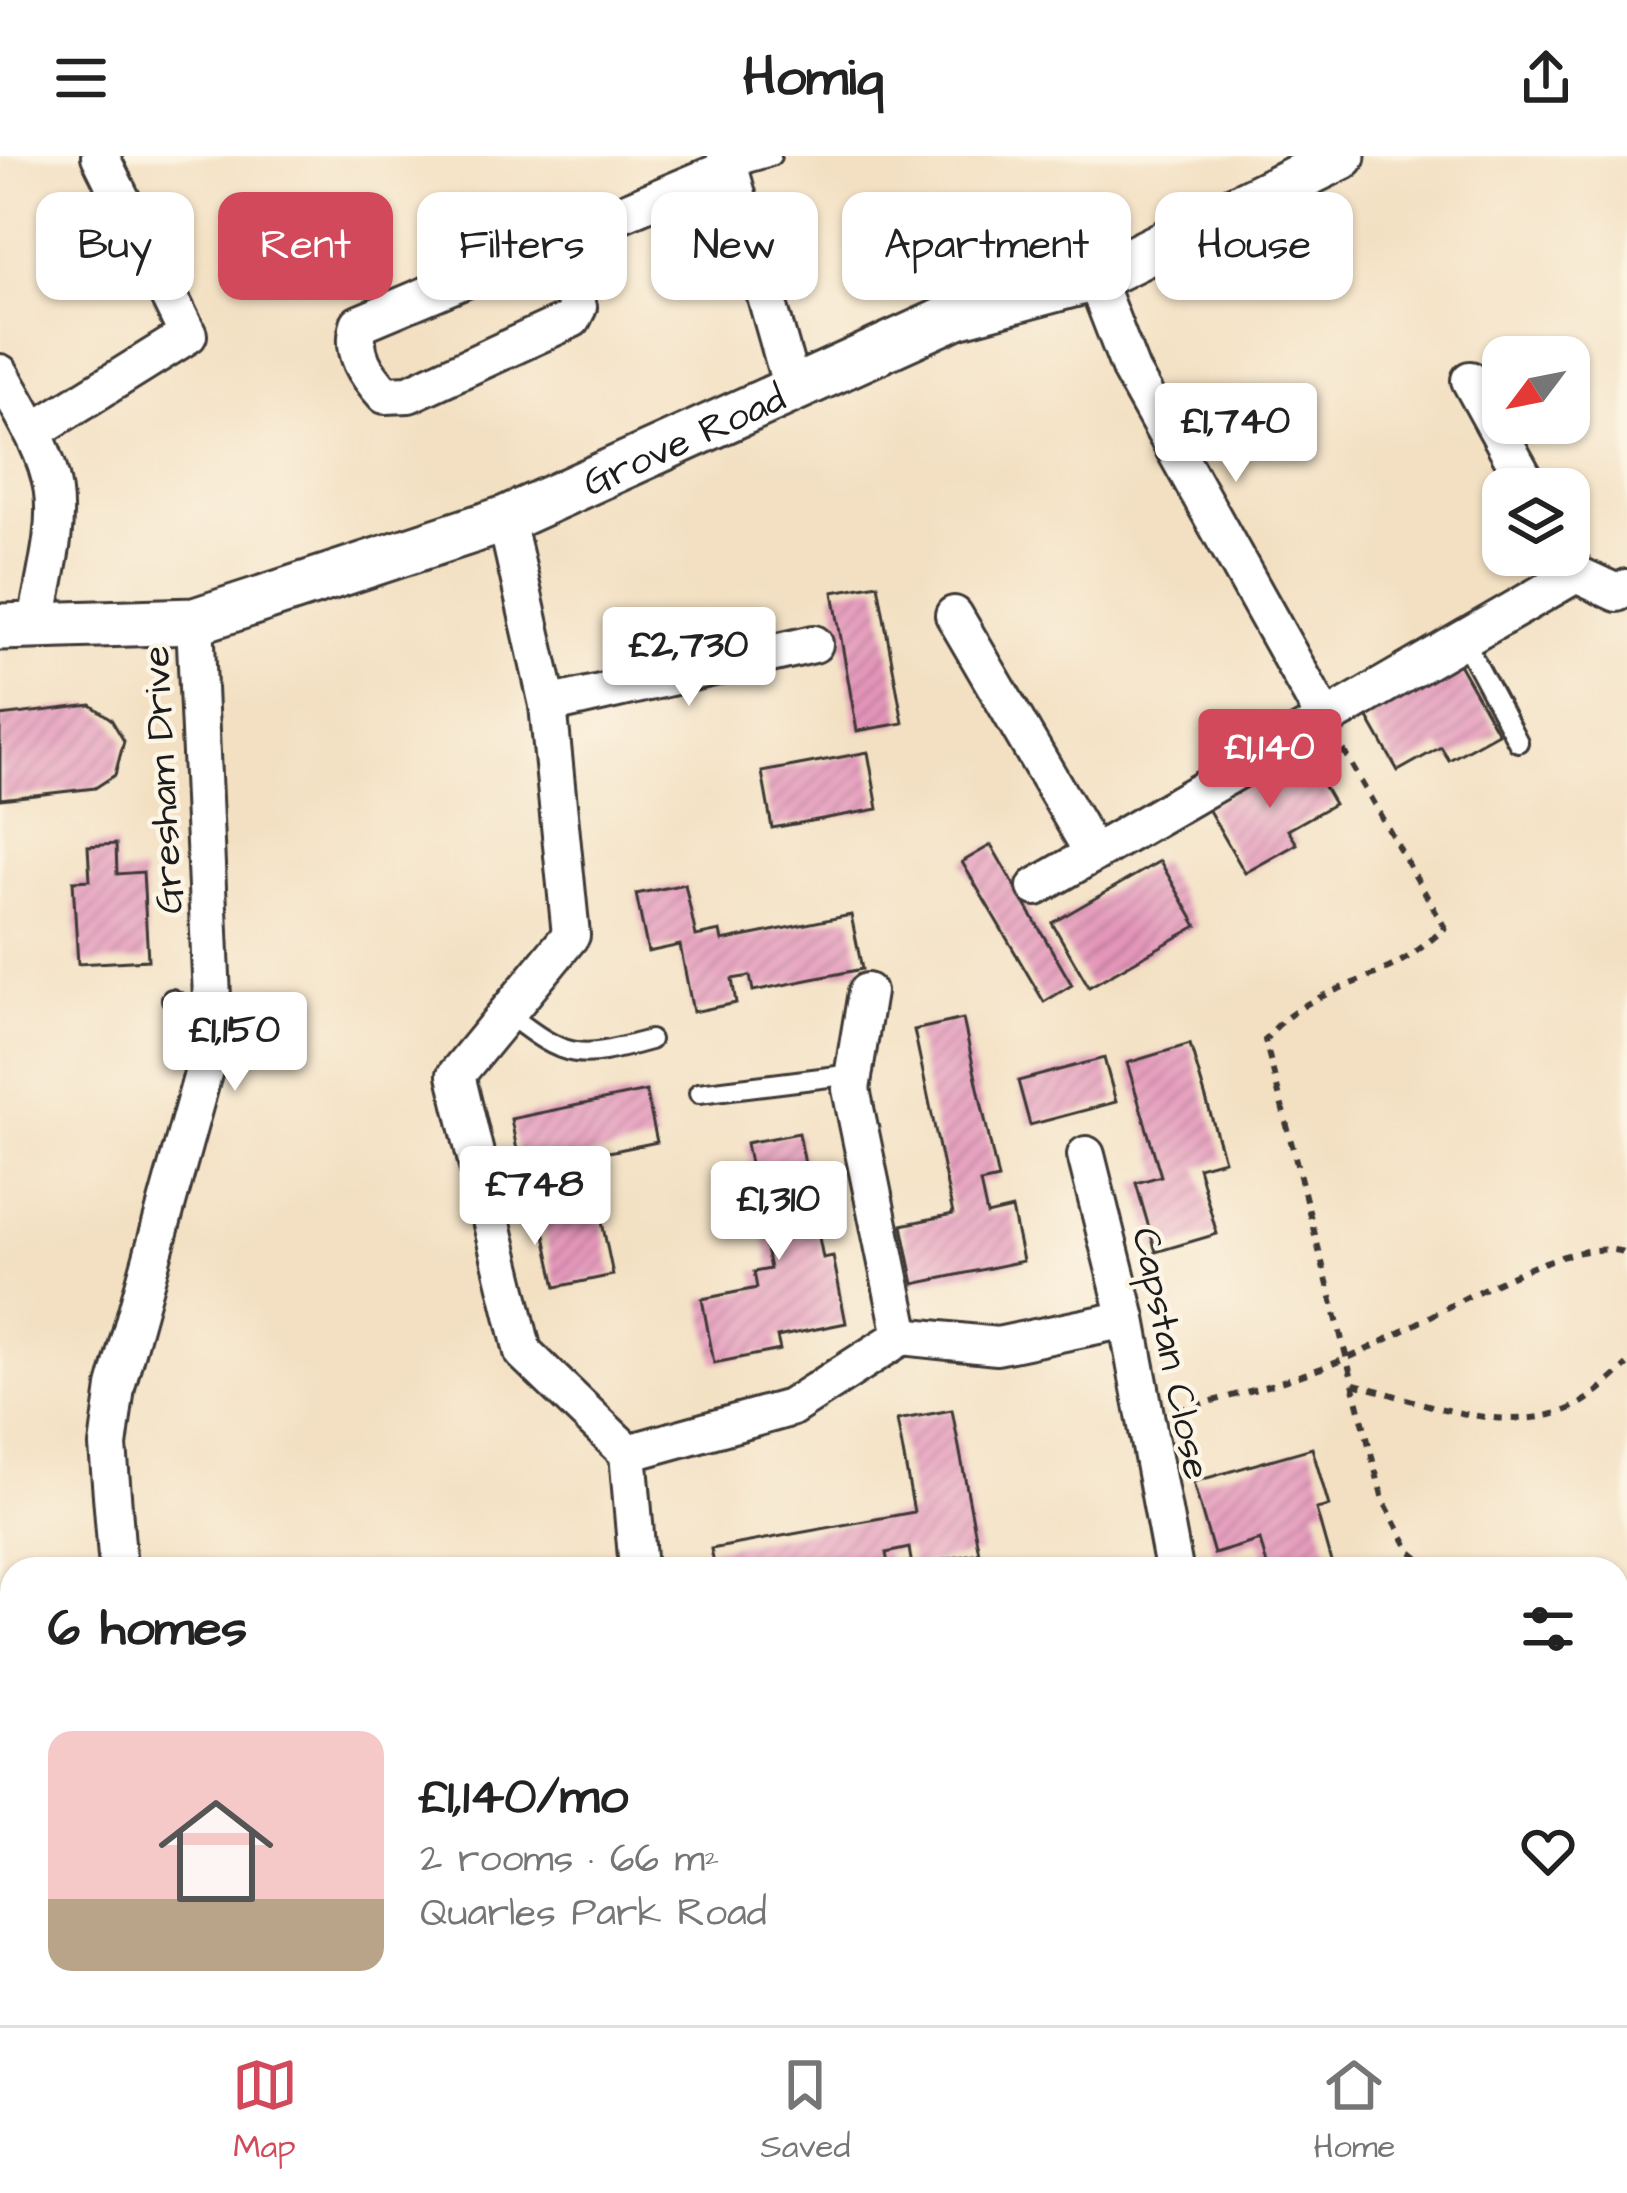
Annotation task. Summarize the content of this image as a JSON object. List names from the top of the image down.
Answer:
{
  "streets": {
    "street": ["Grove Road", "Gresham Drive", "Capstan Close"]
  },
  "crossings": [
    ["Grove Road", "Gresham Drive"]
  ],
  "north": "bottom left",
  "page": {
    "header": "Homiq",
    "chip": [
      "Buy",
      "Rent",
      "Filters",
      "New",
      "Apartment",
      "House"
    ],
    "price": [
      "£1,740",
      "£2,730",
      "£1,140",
      "£1,150",
      "£748",
      "£1,310"
    ],
    "heading": "6 homes",
    "list": [
      {
        "name": "£1,140/mo",
        "note": "2 rooms · 66 m² · Quarles Park Road"
      }
    ],
    "tabs": ["Map", "Saved", "Home"]
  }
}
